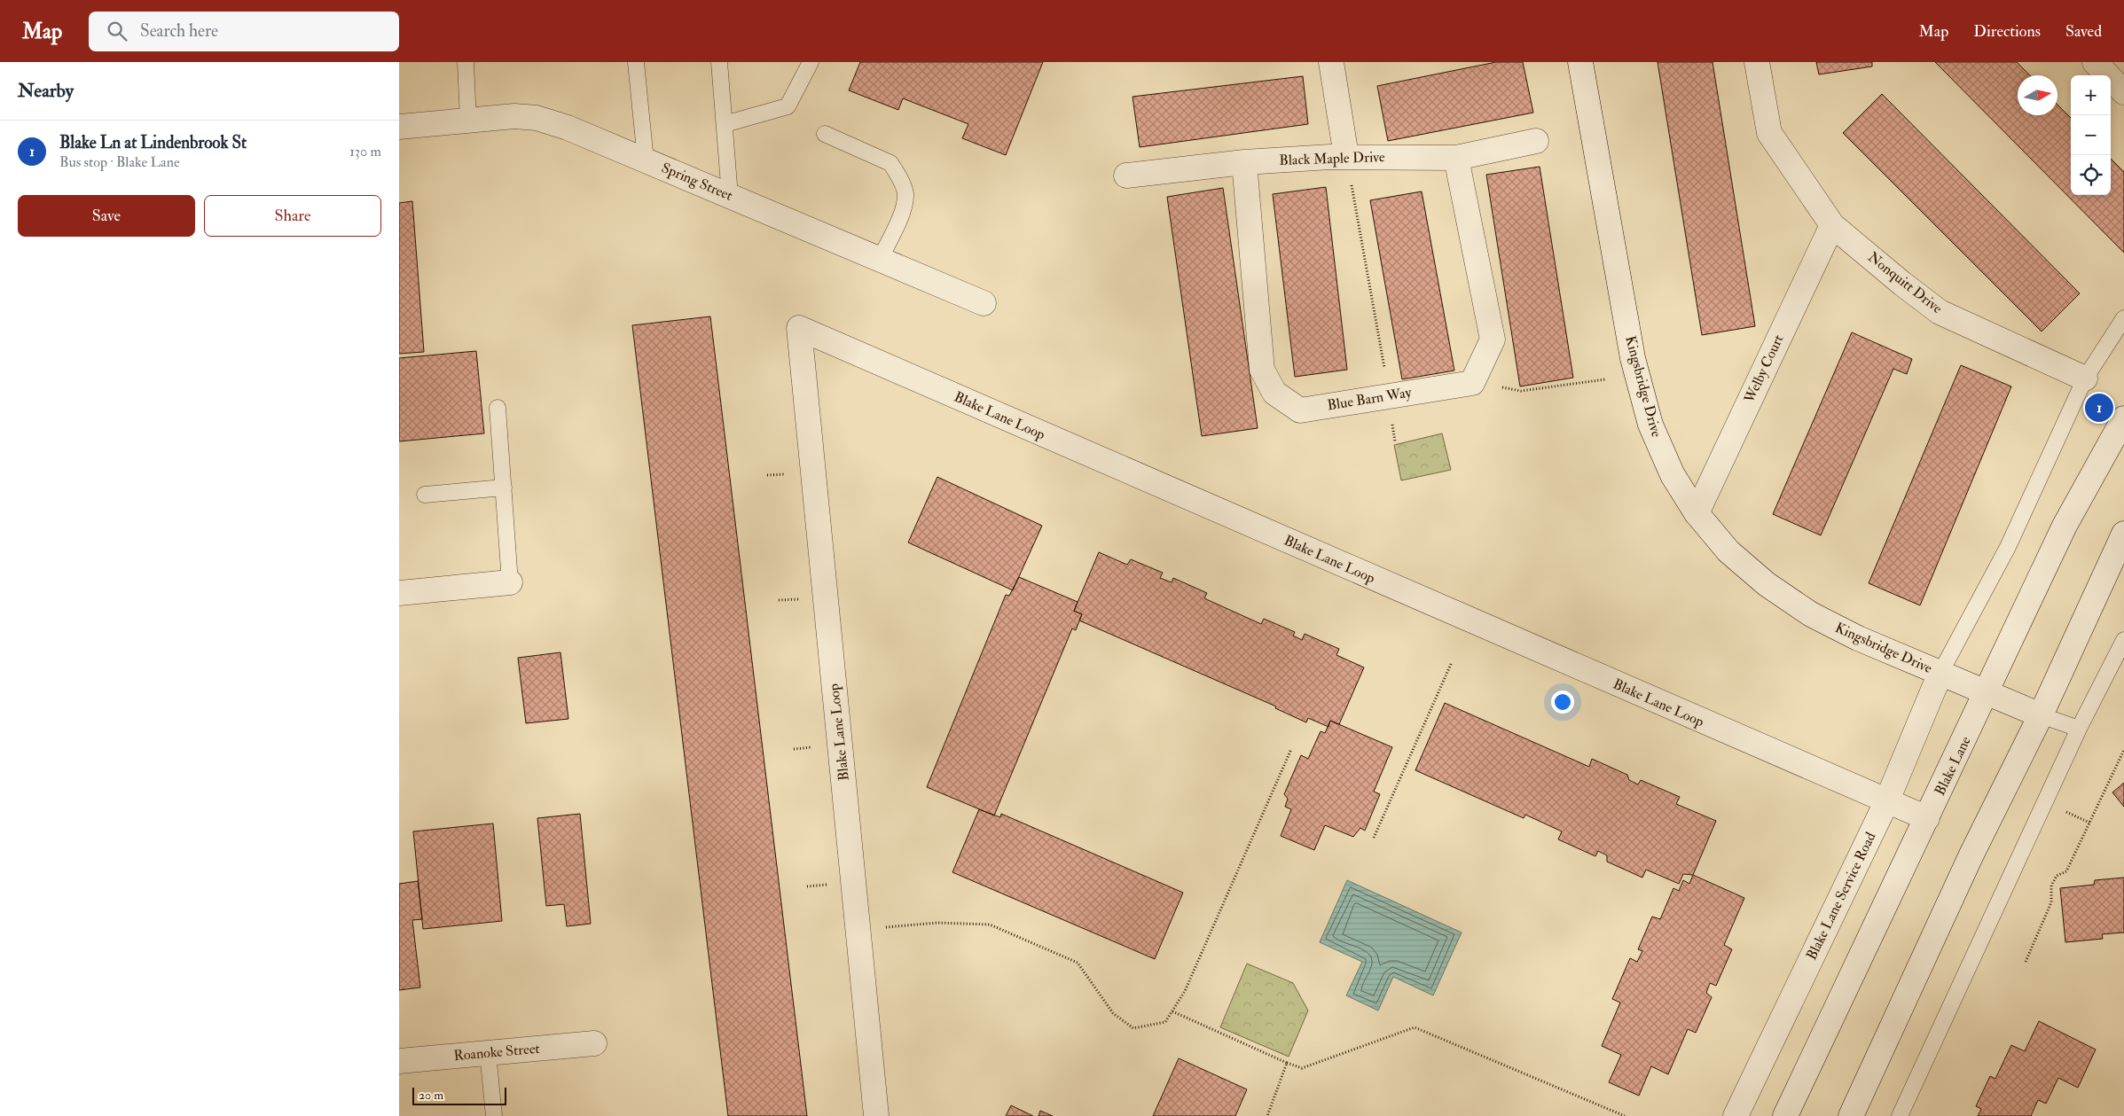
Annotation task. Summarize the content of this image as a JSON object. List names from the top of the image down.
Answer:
{
  "streets": {
    "street": [
      "Black Maple Drive",
      "Spring Street",
      "Nonquitt Drive",
      "Welby Court",
      "Kingsbridge Drive",
      "Blue Barn Way",
      "Blake Lane Loop",
      "Blake Lane",
      "Blake Lane Service Road",
      "Roanoke Street"
    ]
  },
  "crossings": [
    ["Black Maple Drive", "Blue Barn Way"],
    ["Nonquitt Drive", "Welby Court"],
    ["Welby Court", "Kingsbridge Drive"],
    ["Kingsbridge Drive", "Blake Lane"],
    ["Kingsbridge Drive", "Blake Lane Service Road"],
    ["Blake Lane Loop", "Blake Lane"],
    ["Blake Lane Loop", "Blake Lane Service Road"]
  ],
  "scale_bar": "20 m",
  "north": "right",
  "page": {
    "header": "Map",
    "search": "Search here",
    "nav": ["Map", "Directions", "Saved"],
    "heading": "Nearby",
    "map_buttons": ["+", "−"],
    "list": [
      {
        "mark": "1",
        "name": "Blake Ln at Lindenbrook St",
        "note": "Bus stop · Blake Lane",
        "value": "130 m"
      }
    ],
    "buttons": ["Save", "Share"],
    "pins": "1",
    "scale": "20 m"
  }
}
